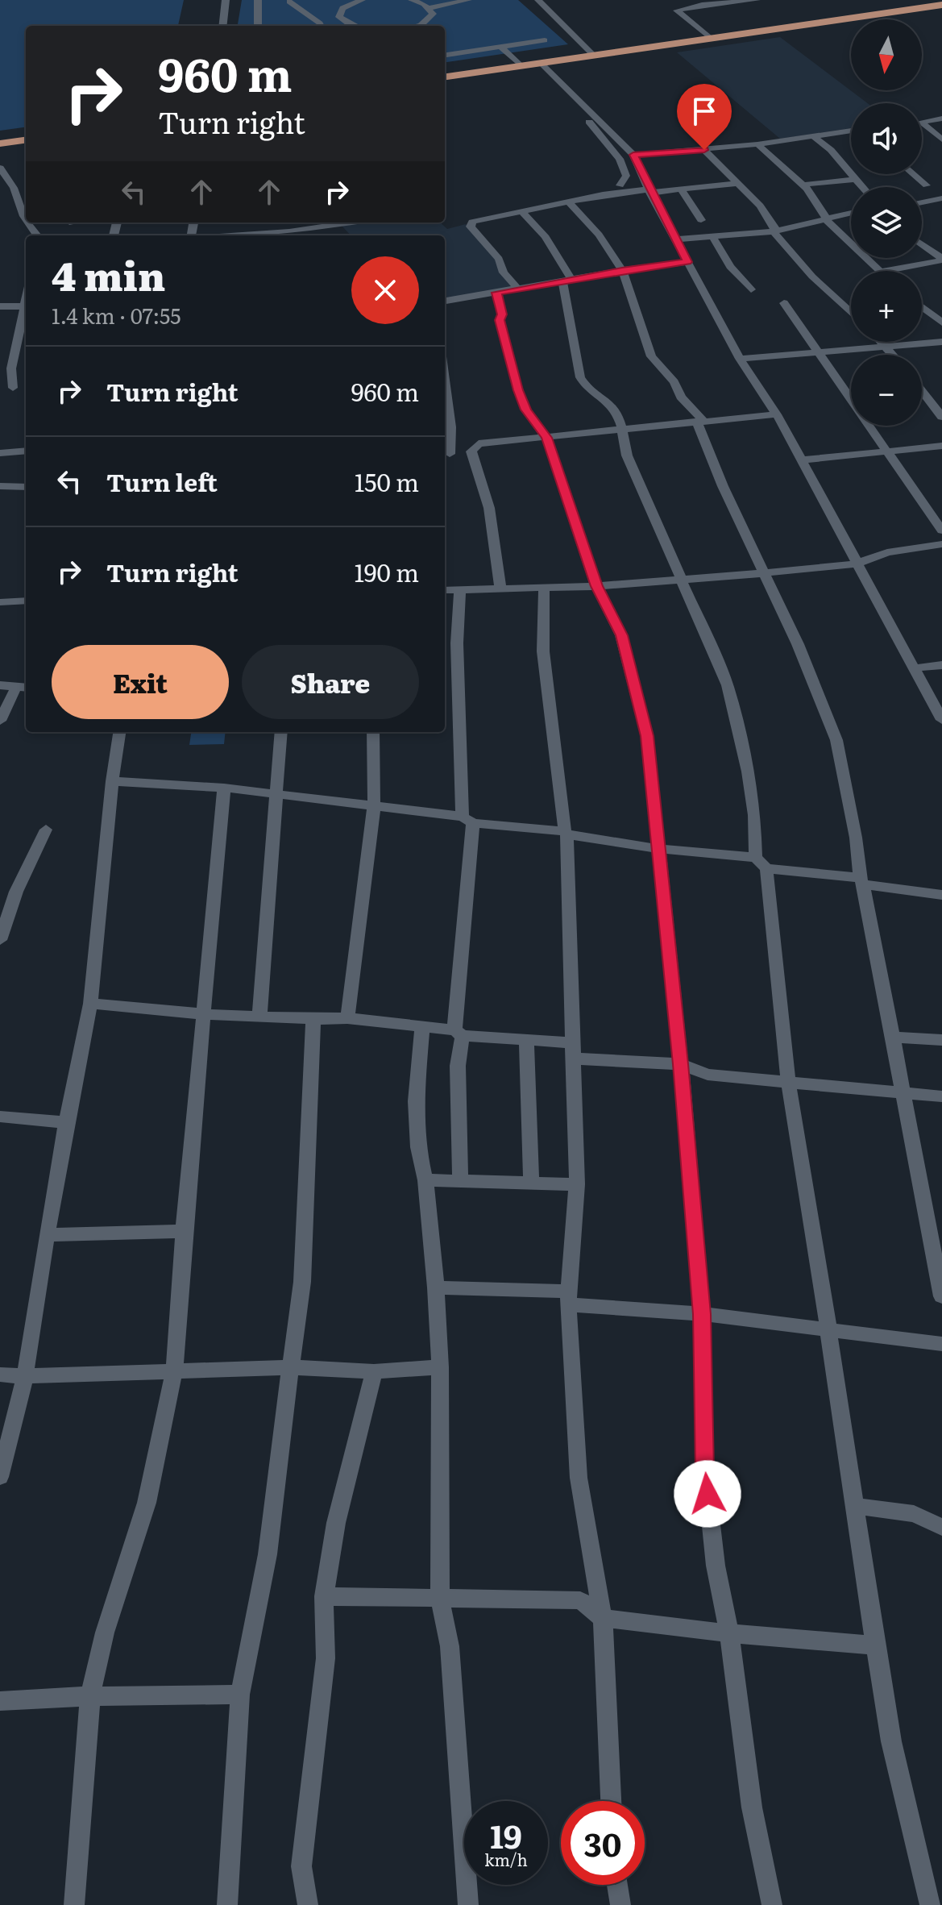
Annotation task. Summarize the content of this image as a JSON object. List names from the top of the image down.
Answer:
{
  "north": "bottom",
  "page": {
    "map_buttons": ["+", "−"],
    "turn": ["960 m", "Turn right"],
    "heading": ["4 min", "1.4 km · 07:55"],
    "list": [
      {
        "name": "Turn right",
        "value": "960 m"
      },
      {
        "name": "Turn left",
        "value": "150 m"
      },
      {
        "name": "Turn right",
        "value": "190 m"
      }
    ],
    "buttons": ["Exit", "Share"],
    "speed": "19 km/h",
    "limit": "30"
  }
}
